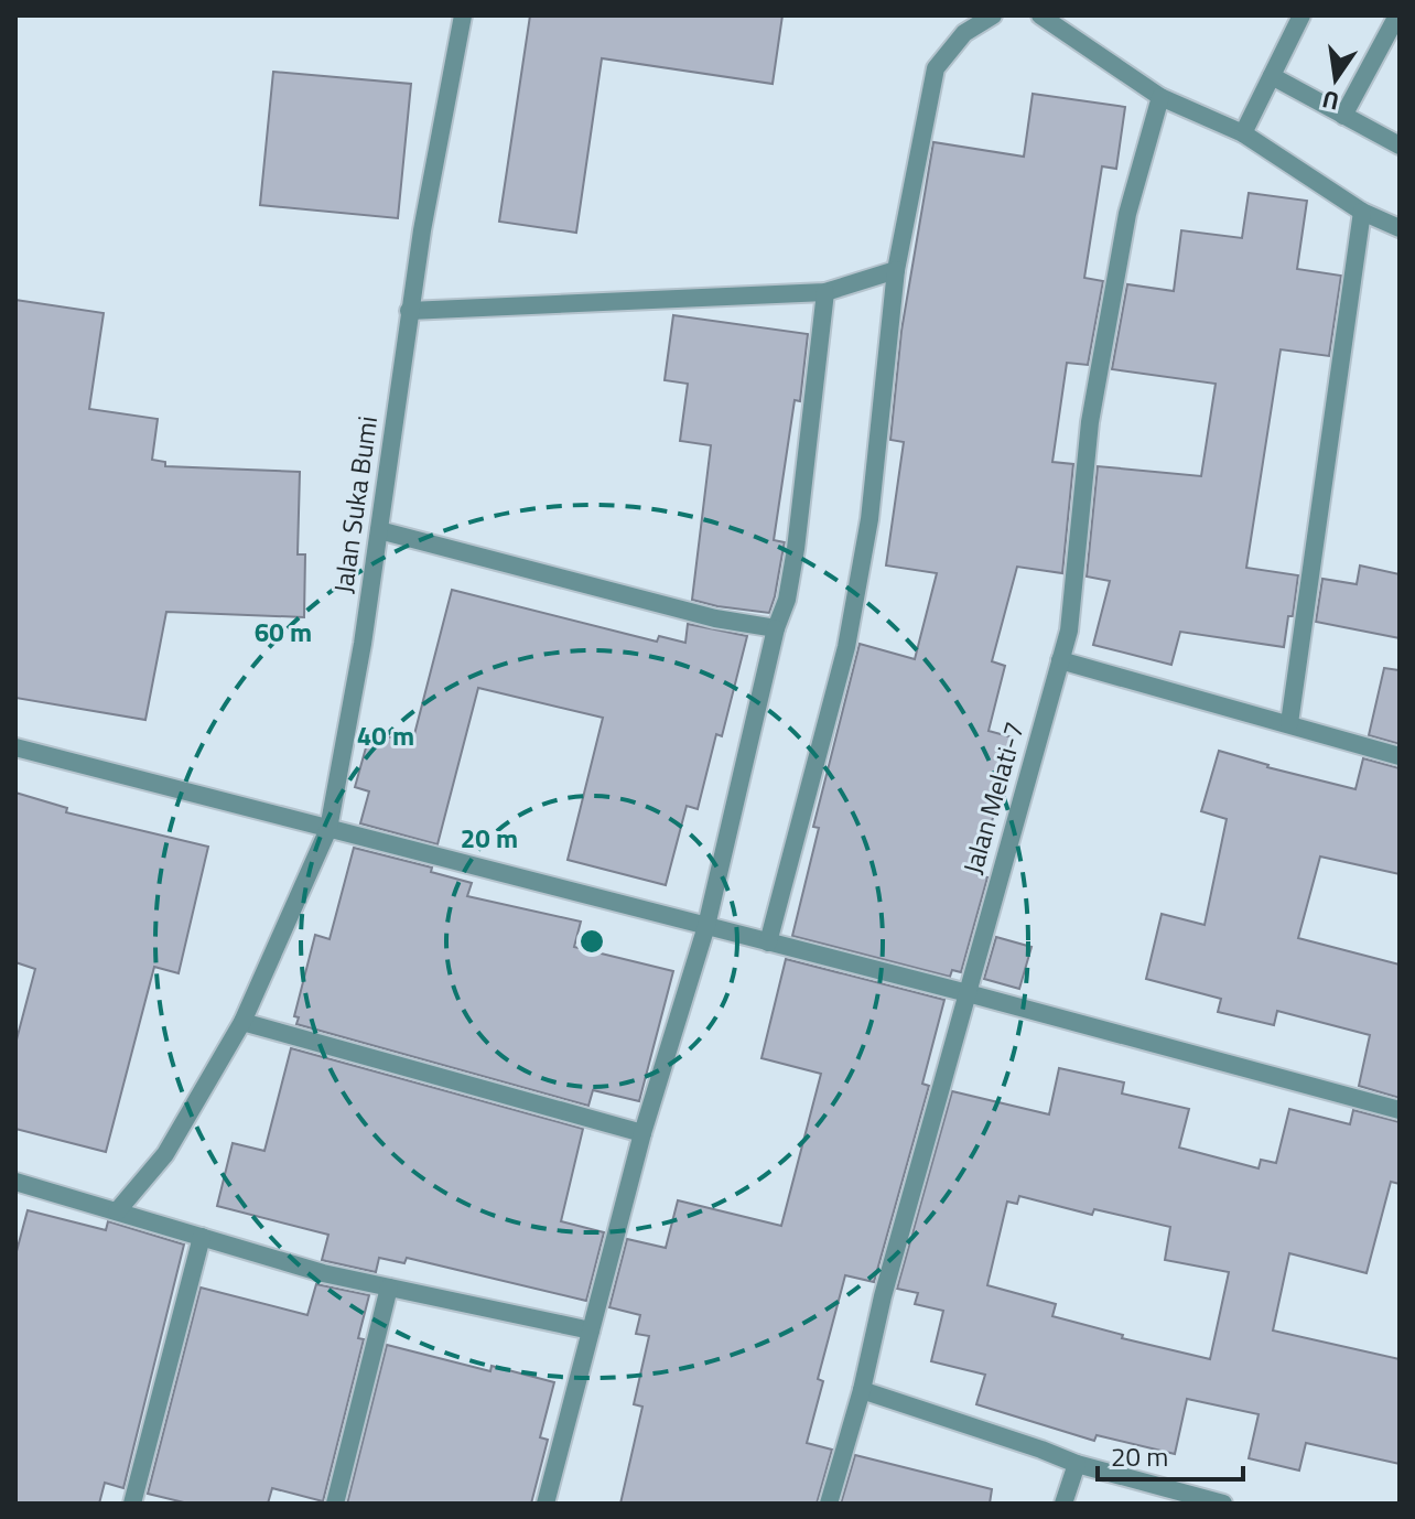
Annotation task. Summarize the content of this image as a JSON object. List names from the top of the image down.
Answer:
{
  "streets": {
    "street": ["Jalan Suka Bumi", "Jalan Melati-7"]
  },
  "scale_bar": "20 m",
  "north": "bottom",
  "rings": ["60 m", "40 m", "20 m"]
}
